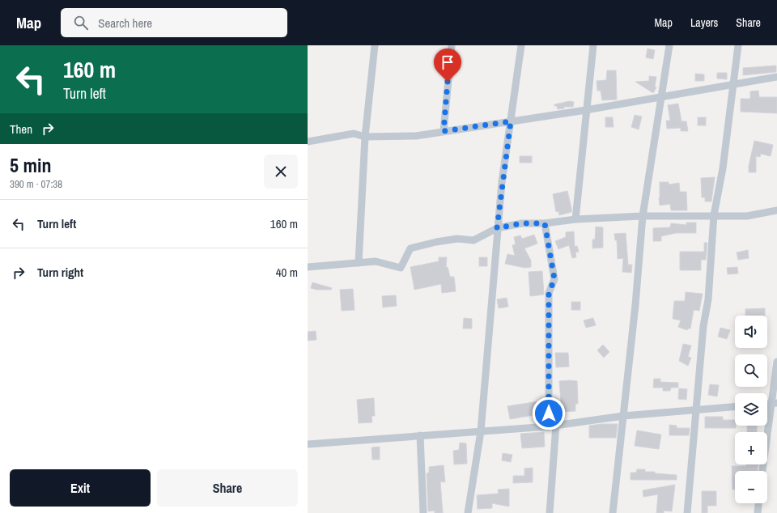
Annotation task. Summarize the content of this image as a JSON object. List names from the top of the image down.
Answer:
{
  "page": {
    "header": "Map",
    "search": "Search here",
    "nav": ["Map", "Layers", "Share"],
    "turn": ["160 m", "Turn left"],
    "then": "Then",
    "heading": ["5 min", "390 m · 07:38"],
    "list": [
      {
        "name": "Turn left",
        "value": "160 m"
      },
      {
        "name": "Turn right",
        "value": "40 m"
      }
    ],
    "map_buttons": ["+", "−"],
    "buttons": ["Exit", "Share"]
  }
}
